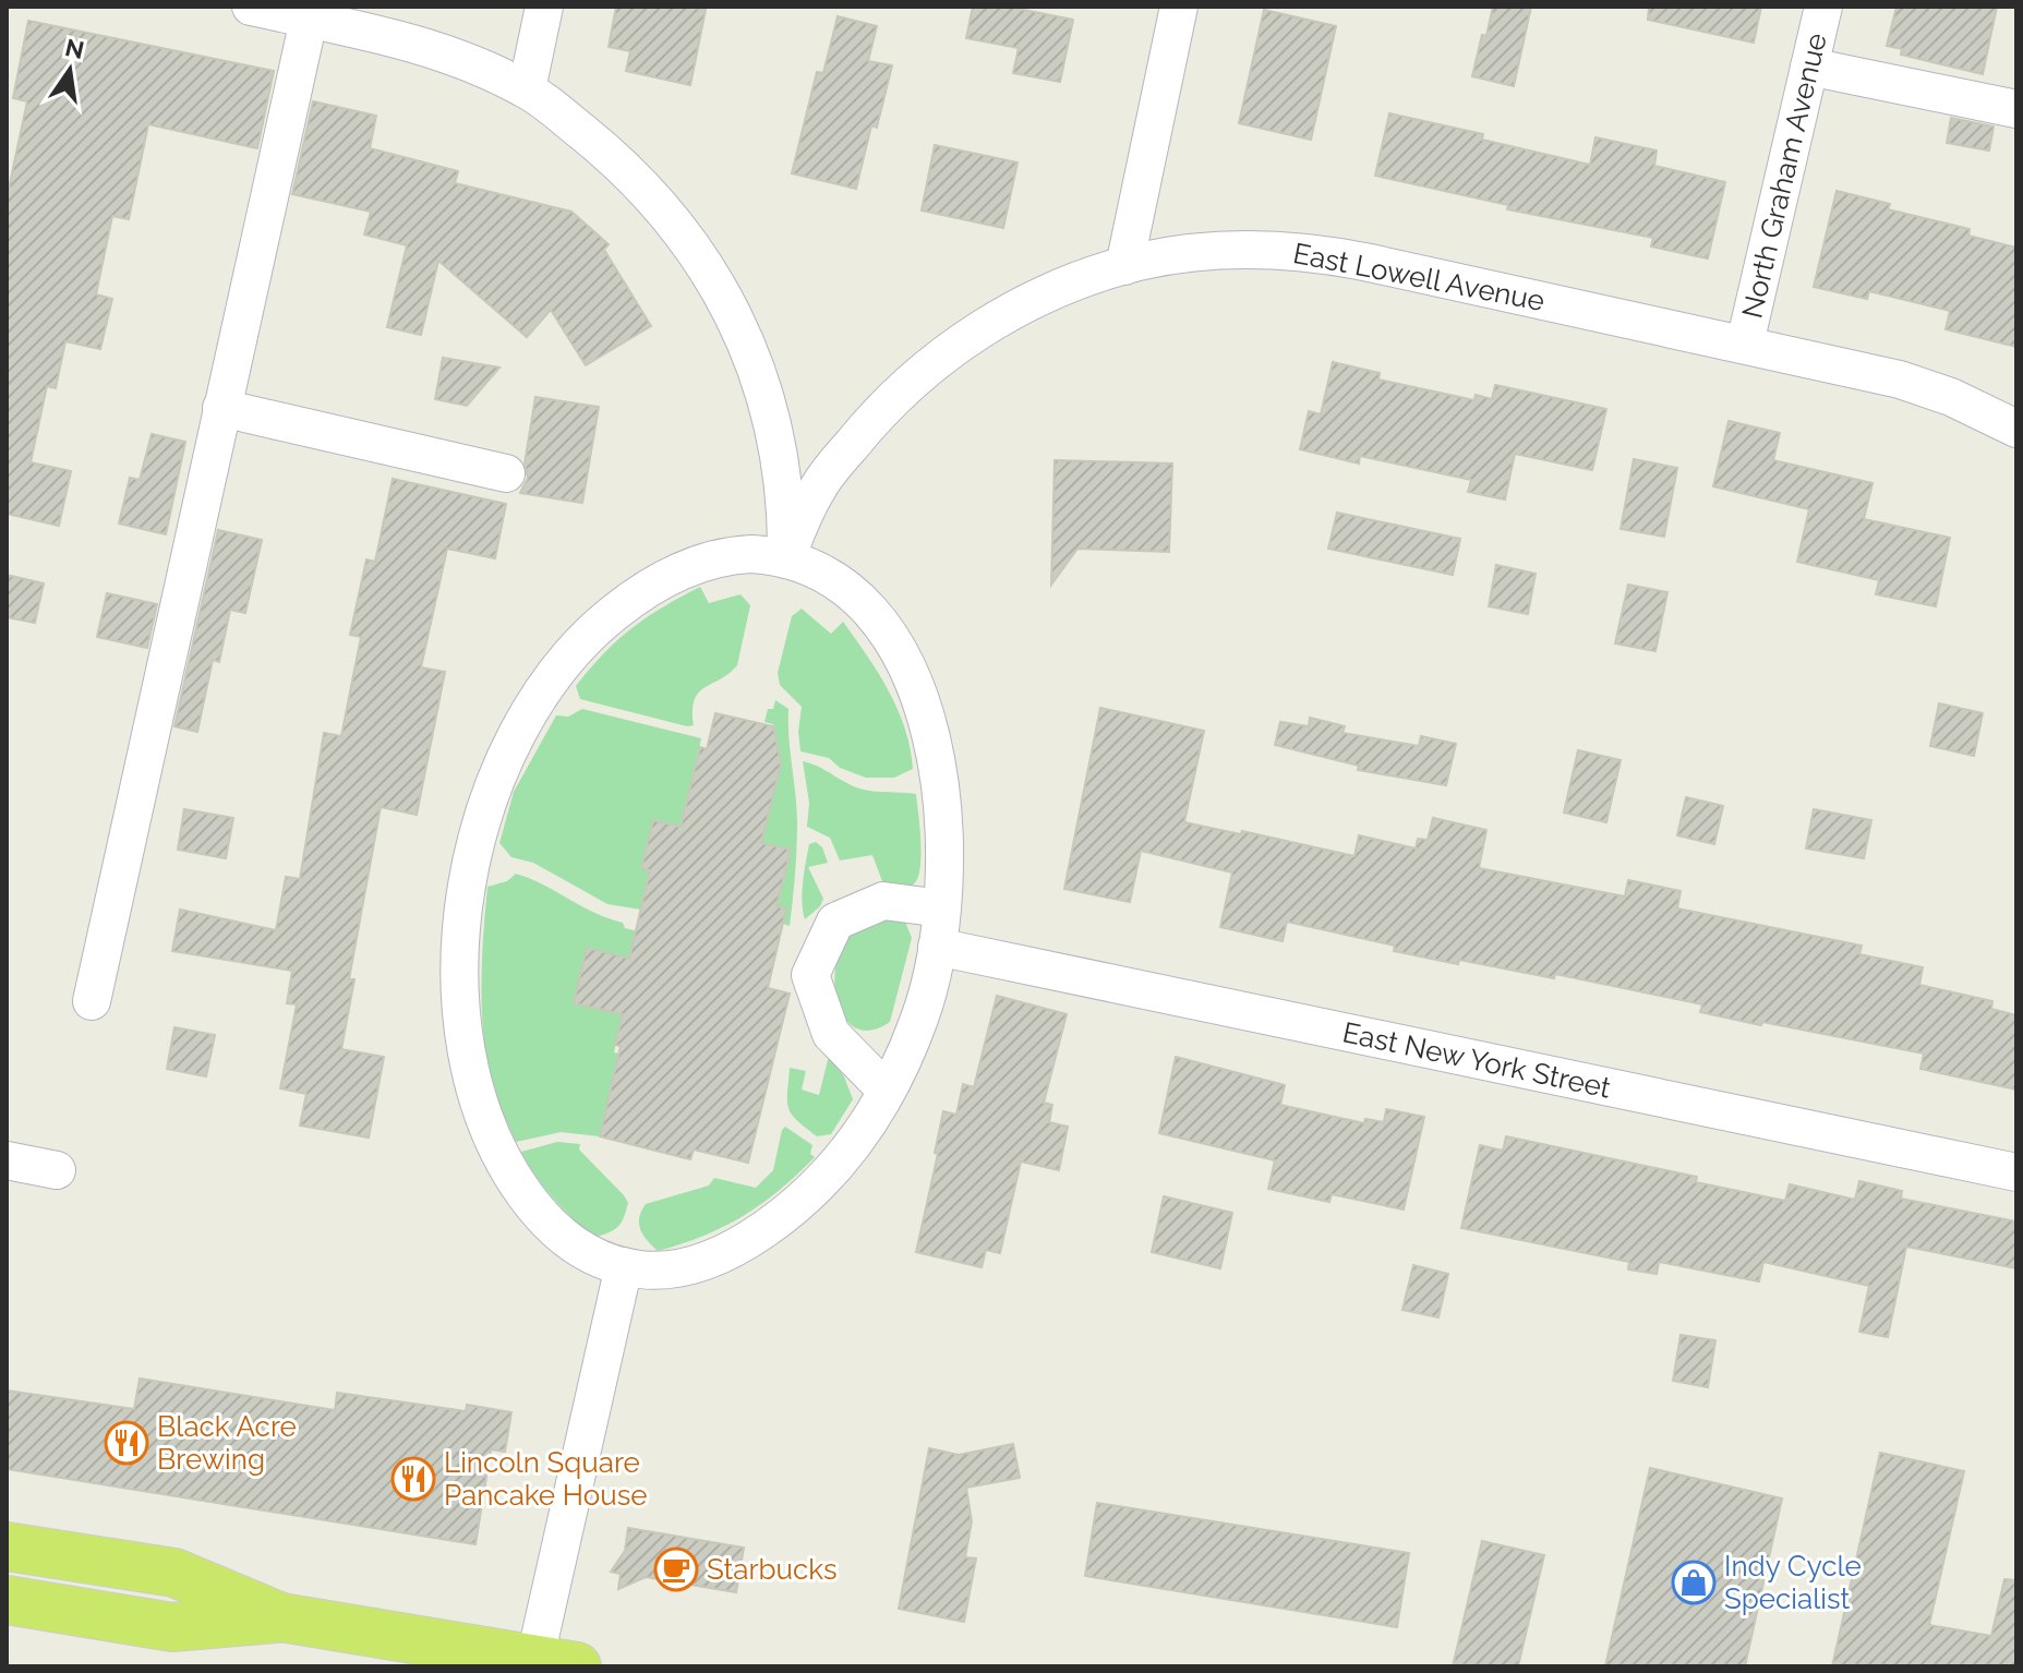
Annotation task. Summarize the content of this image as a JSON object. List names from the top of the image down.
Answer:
{
  "streets": {
    "street": ["North Graham Avenue", "East Lowell Avenue", "East New York Street"]
  },
  "crossings": [
    ["North Graham Avenue", "East Lowell Avenue"]
  ],
  "places": {
    "restaurant": ["Black Acre Brewing", "Lincoln Square Pancake House"],
    "cafe": ["Starbucks"],
    "shop": ["Indy Cycle Specialist"]
  },
  "north": "top"
}
